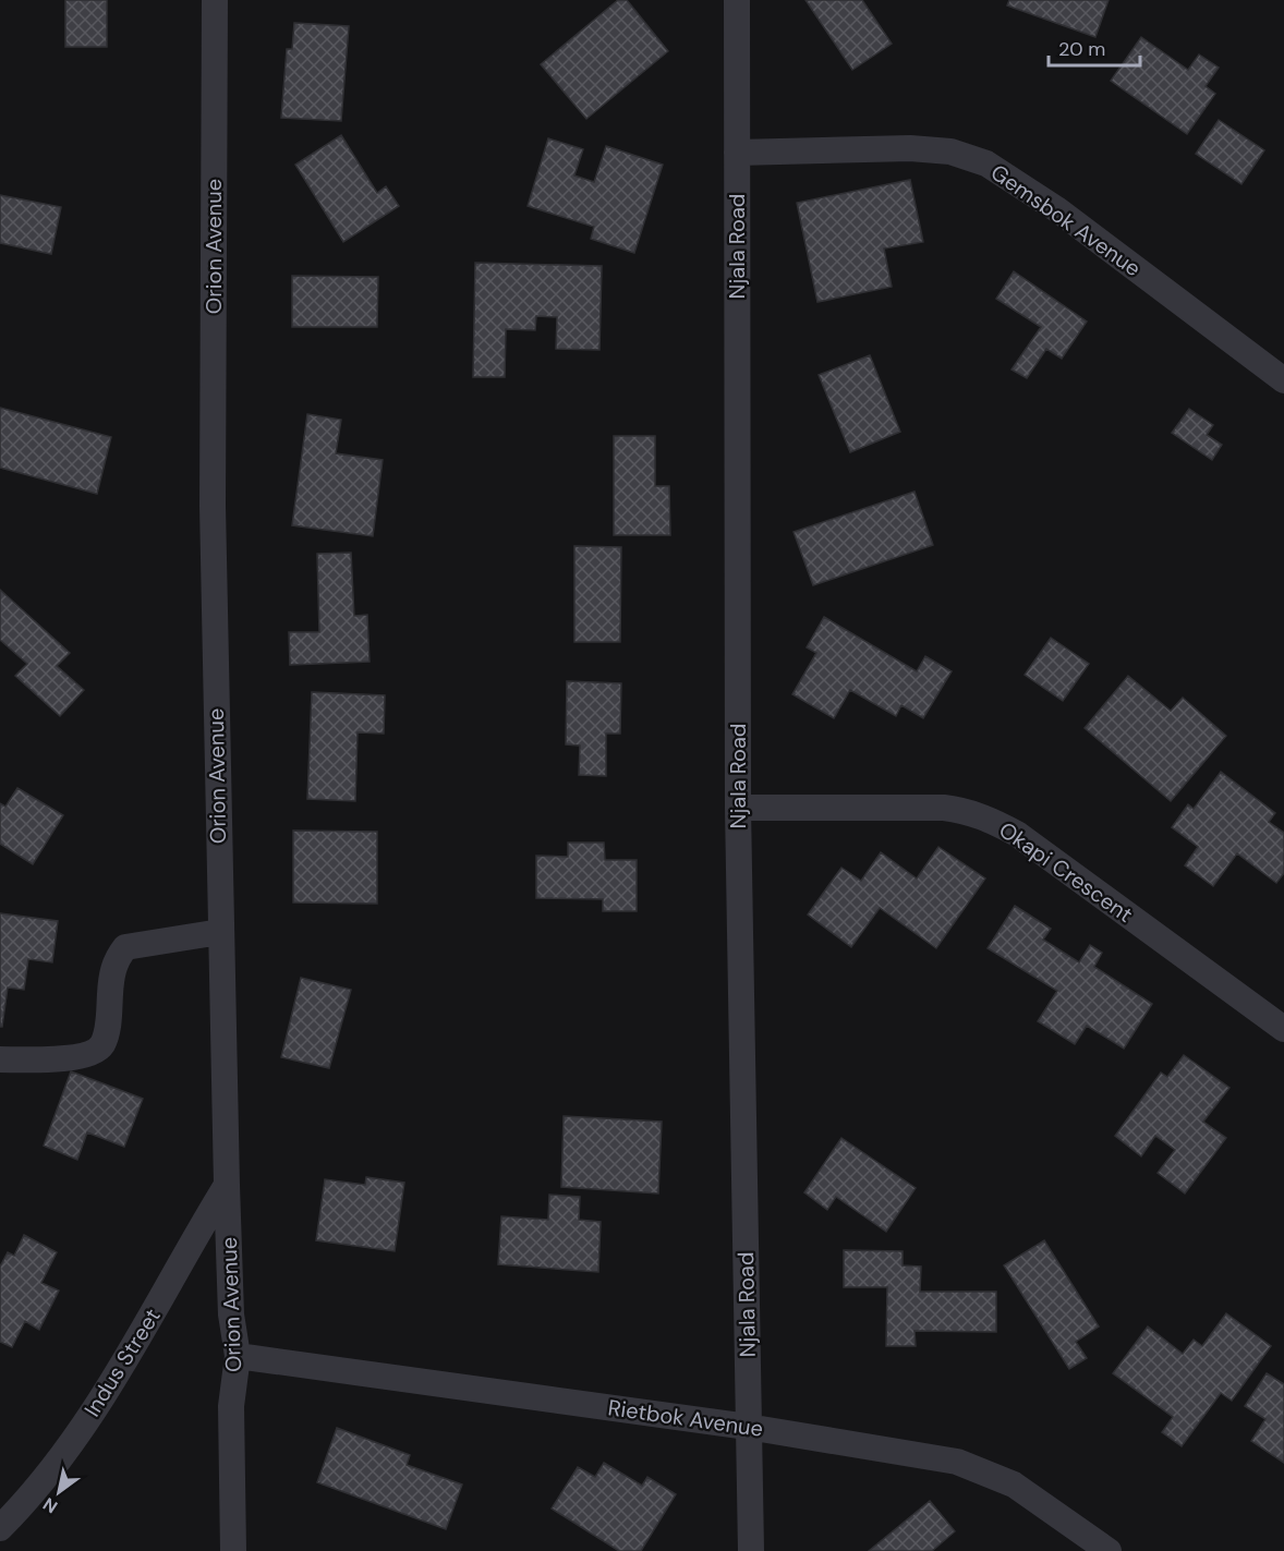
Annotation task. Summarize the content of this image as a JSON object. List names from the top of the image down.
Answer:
{
  "streets": {
    "street": [
      "Gemsbok Avenue",
      "Orion Avenue",
      "Njala Road",
      "Okapi Crescent",
      "Indus Street",
      "Rietbok Avenue"
    ]
  },
  "crossings": [
    ["Gemsbok Avenue", "Njala Road"],
    ["Orion Avenue", "Indus Street"],
    ["Orion Avenue", "Rietbok Avenue"],
    ["Njala Road", "Okapi Crescent"],
    ["Njala Road", "Rietbok Avenue"]
  ],
  "scale_bar": "20 m",
  "north": "bottom left"
}
